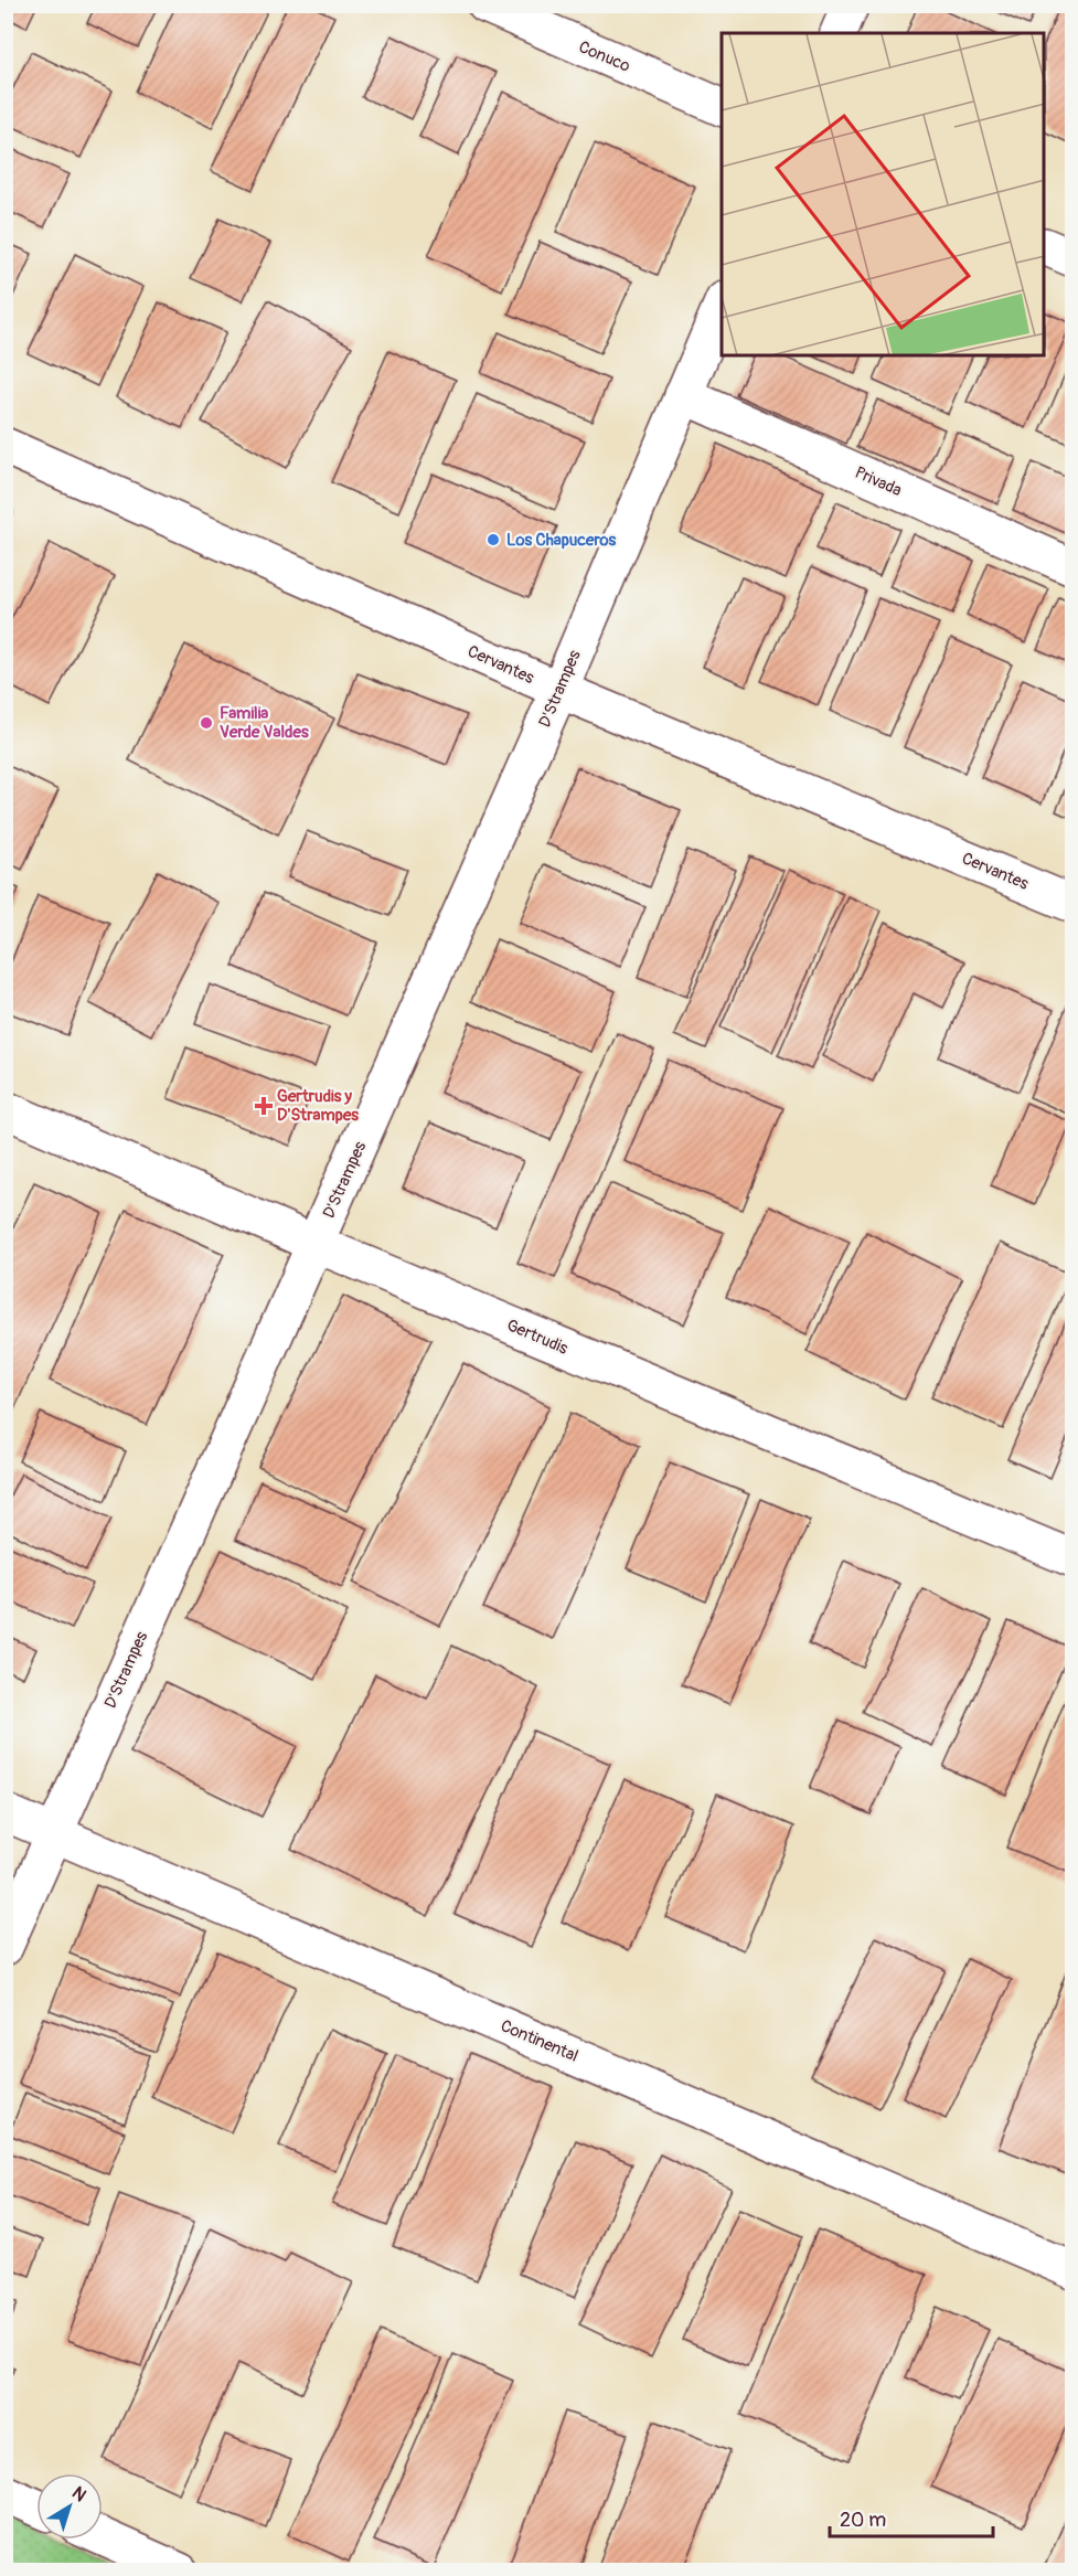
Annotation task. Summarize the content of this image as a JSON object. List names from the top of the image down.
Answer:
{
  "streets": {
    "street": [
      "Conuco",
      "Privada",
      "Cervantes",
      "D'Strampes",
      "Gertrudis",
      "Continental"
    ]
  },
  "crossings": [
    ["Privada", "D'Strampes"],
    ["Cervantes", "D'Strampes"],
    ["D'Strampes", "Gertrudis"],
    ["D'Strampes", "Continental"]
  ],
  "places": {
    "other": ["Los Chapuceros", "Familia Verde Valdes"],
    "health": ["Gertrudis y D'Strampes"]
  },
  "scale_bar": "20 m",
  "north": "top right"
}
